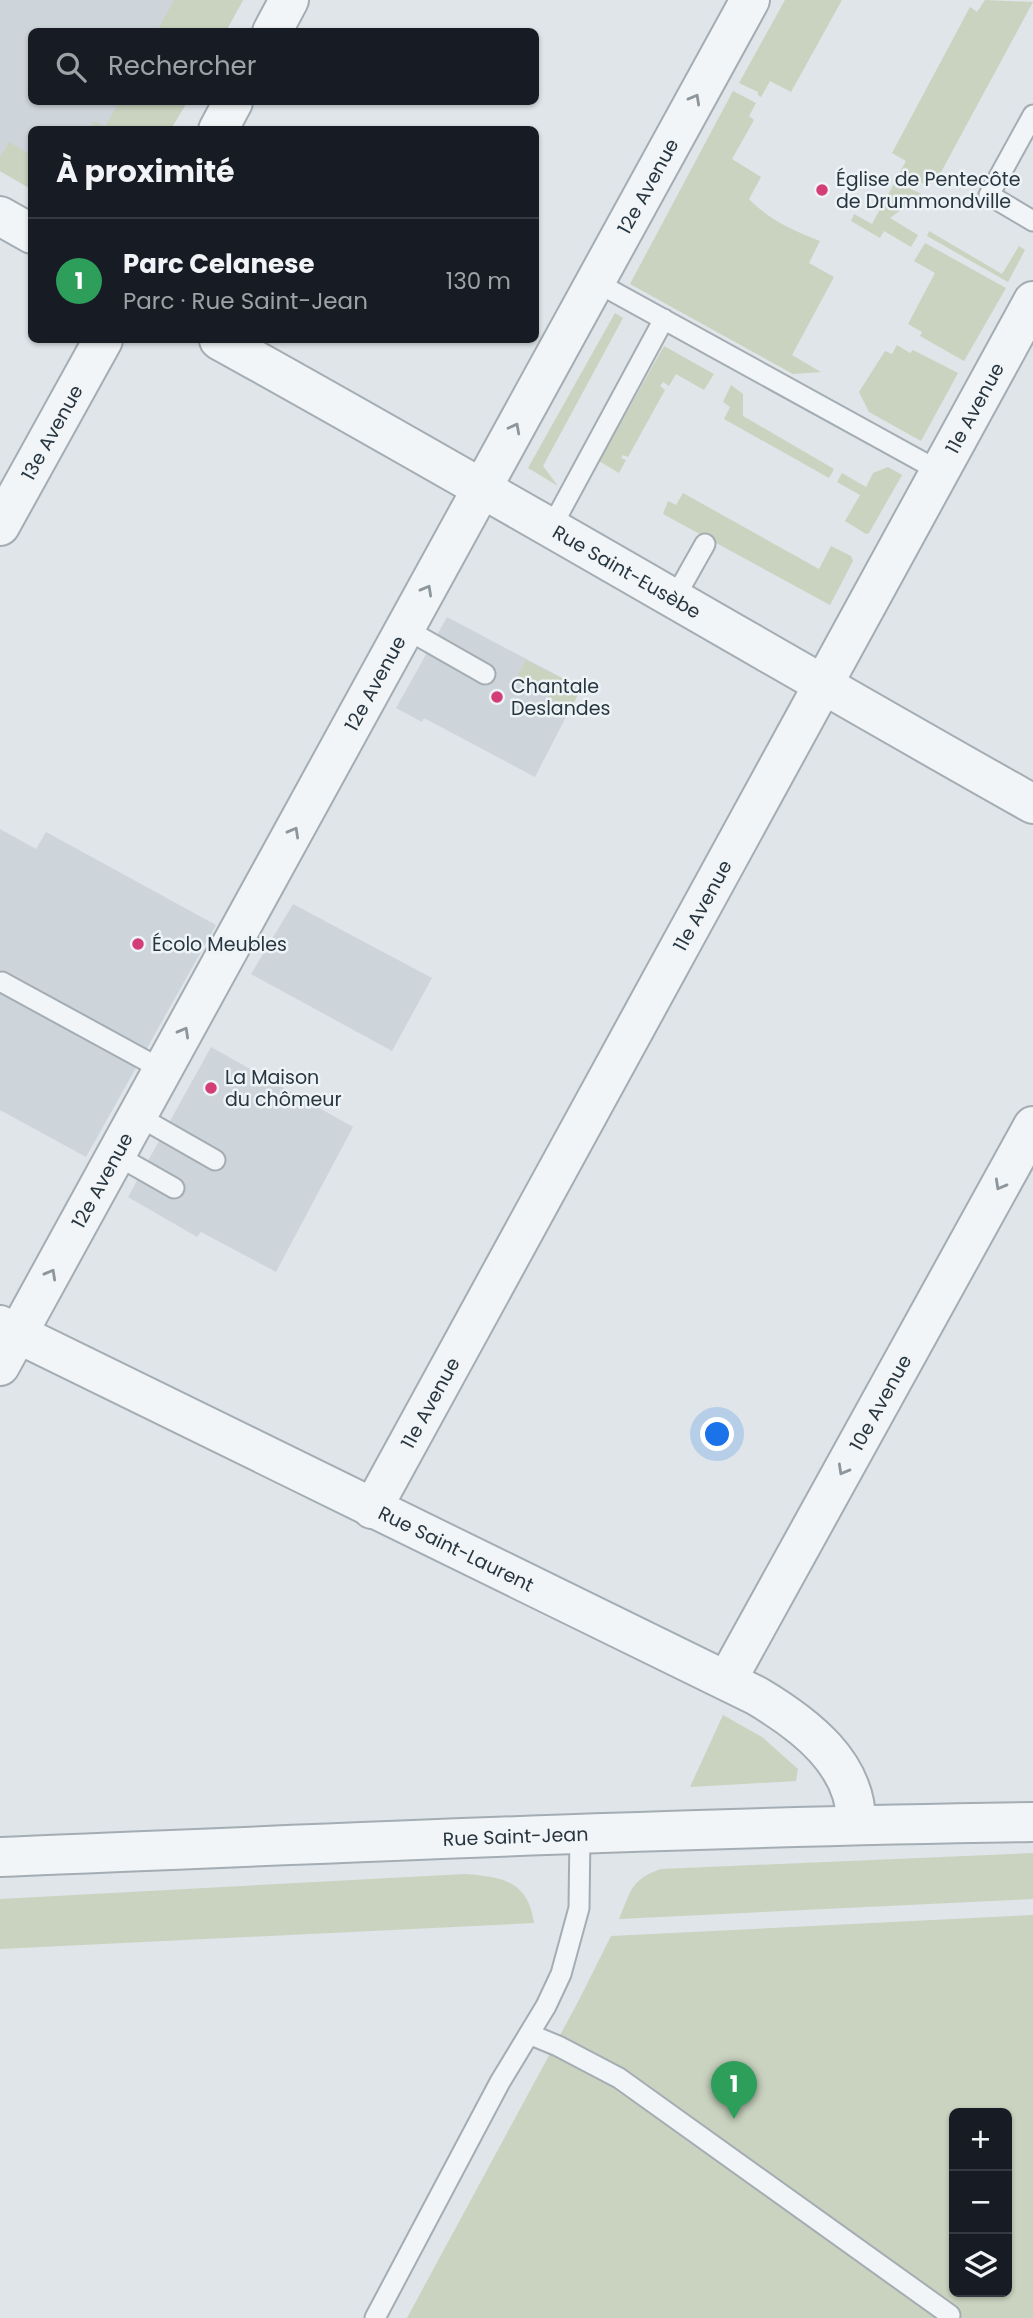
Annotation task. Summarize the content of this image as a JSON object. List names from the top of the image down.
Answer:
{
  "streets": {
    "street": [
      "12e Avenue",
      "11e Avenue",
      "13e Avenue",
      "Rue Saint-Eusèbe",
      "10e Avenue",
      "Rue Saint-Laurent",
      "Rue Saint-Jean"
    ]
  },
  "crossings": [
    ["12e Avenue", "Rue Saint-Eusèbe"],
    ["12e Avenue", "Rue Saint-Laurent"],
    ["11e Avenue", "Rue Saint-Eusèbe"],
    ["11e Avenue", "Rue Saint-Laurent"],
    ["10e Avenue", "Rue Saint-Laurent"],
    ["Rue Saint-Laurent", "Rue Saint-Jean"]
  ],
  "one_way": ["12e Avenue", "10e Avenue"],
  "places": [
    "Église de Pentecôte de Drummondville",
    "Chantale Deslandes",
    "Écolo Meubles",
    "La Maison du chômeur"
  ],
  "page": {
    "search": "Rechercher",
    "heading": "À proximité",
    "list": [
      {
        "mark": "1",
        "name": "Parc Celanese",
        "note": "Parc · Rue Saint-Jean",
        "value": "130 m"
      }
    ],
    "pins": "1",
    "map_buttons": ["+", "−"]
  }
}
